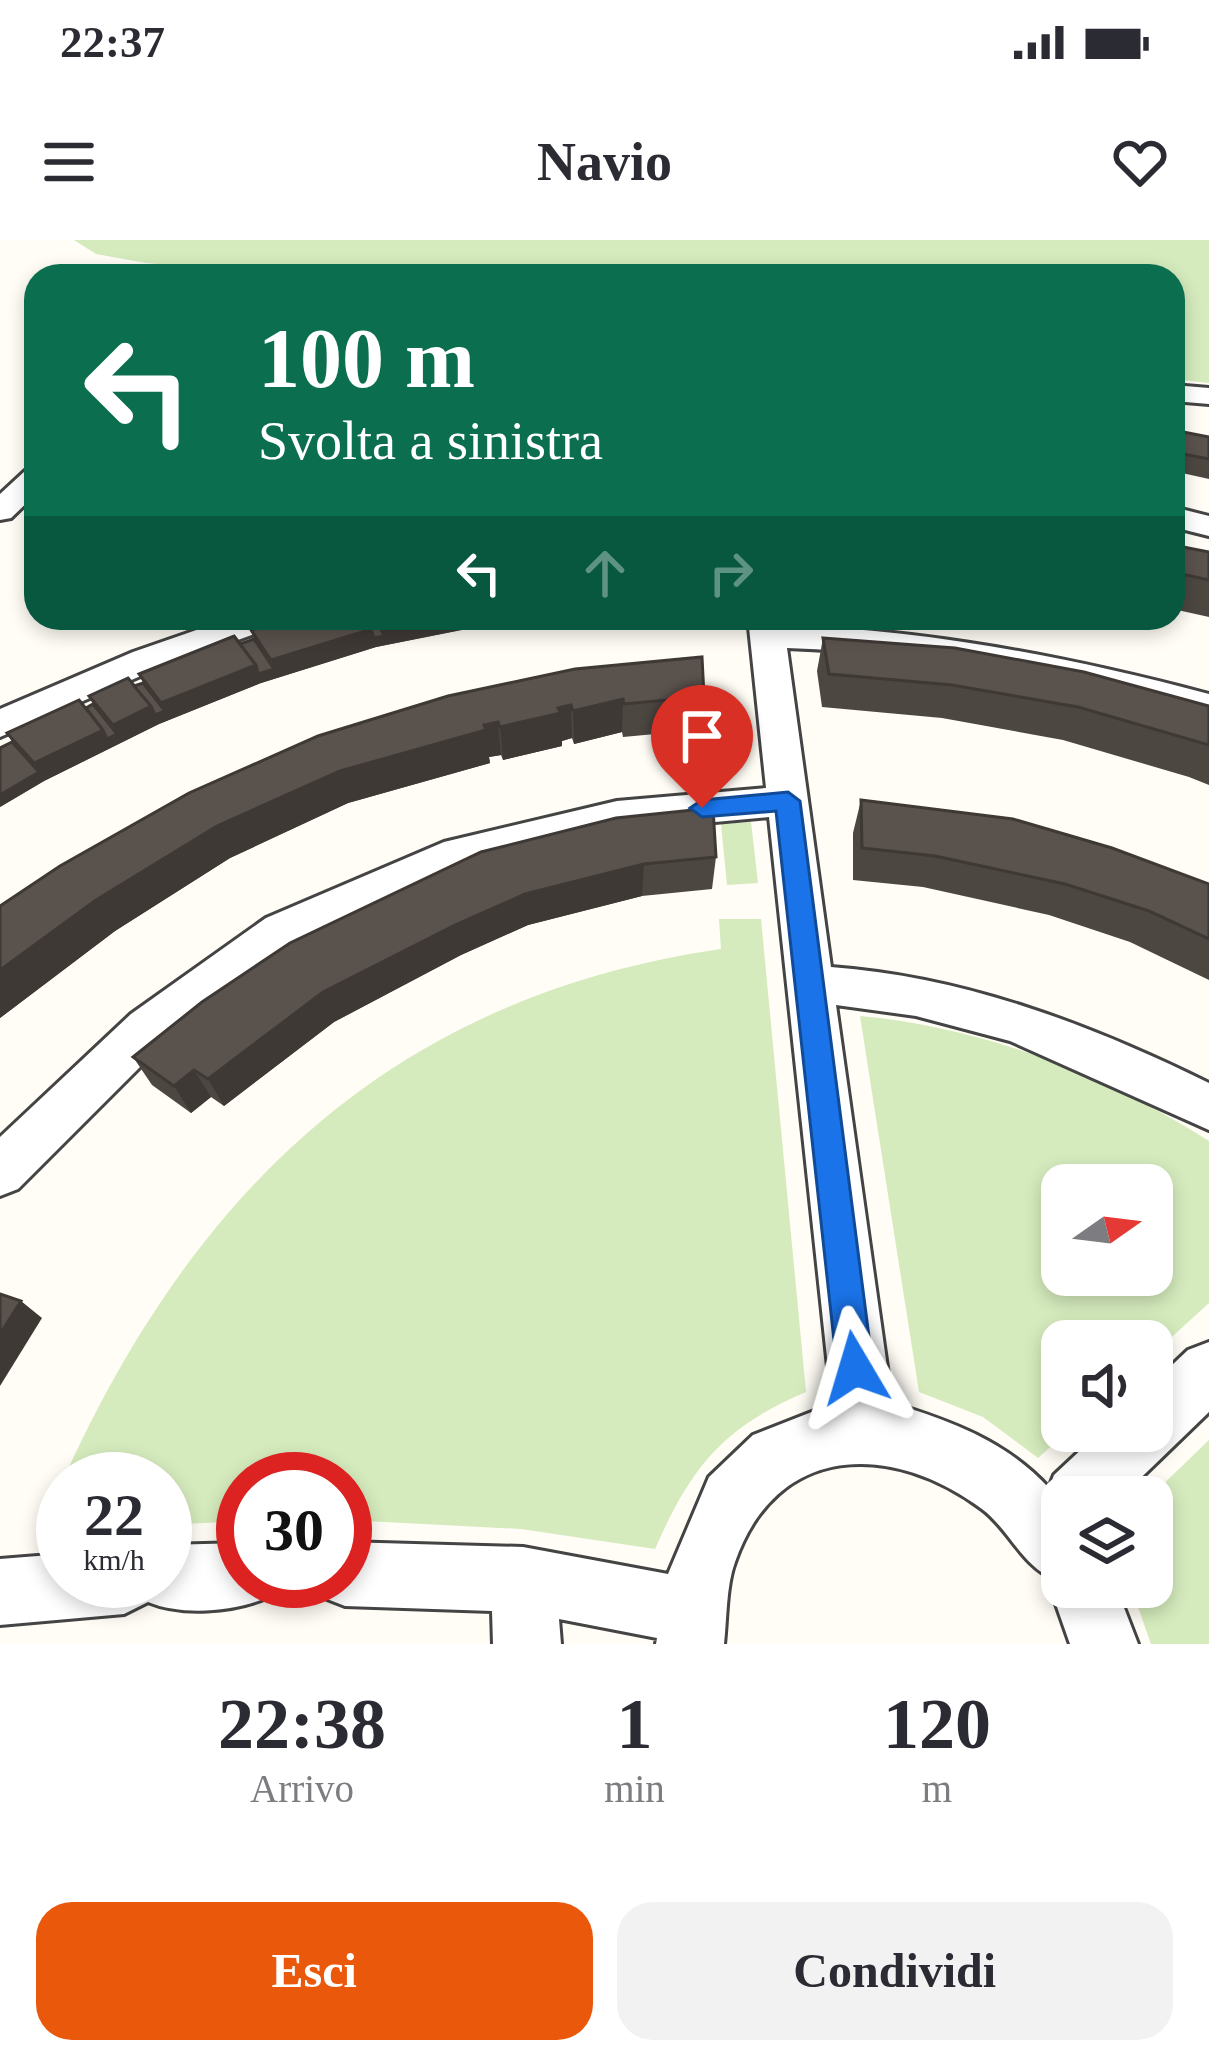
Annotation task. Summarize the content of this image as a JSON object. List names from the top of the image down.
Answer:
{
  "north": "right",
  "page": {
    "status": "22:37",
    "header": "Navio",
    "turn": ["100 m", "Svolta a sinistra"],
    "speed": "22 km/h",
    "limit": "30",
    "eta": [
      "22:38",
      "Arrivo",
      "1",
      "min",
      "120",
      "m"
    ],
    "buttons": ["Esci", "Condividi"]
  }
}
